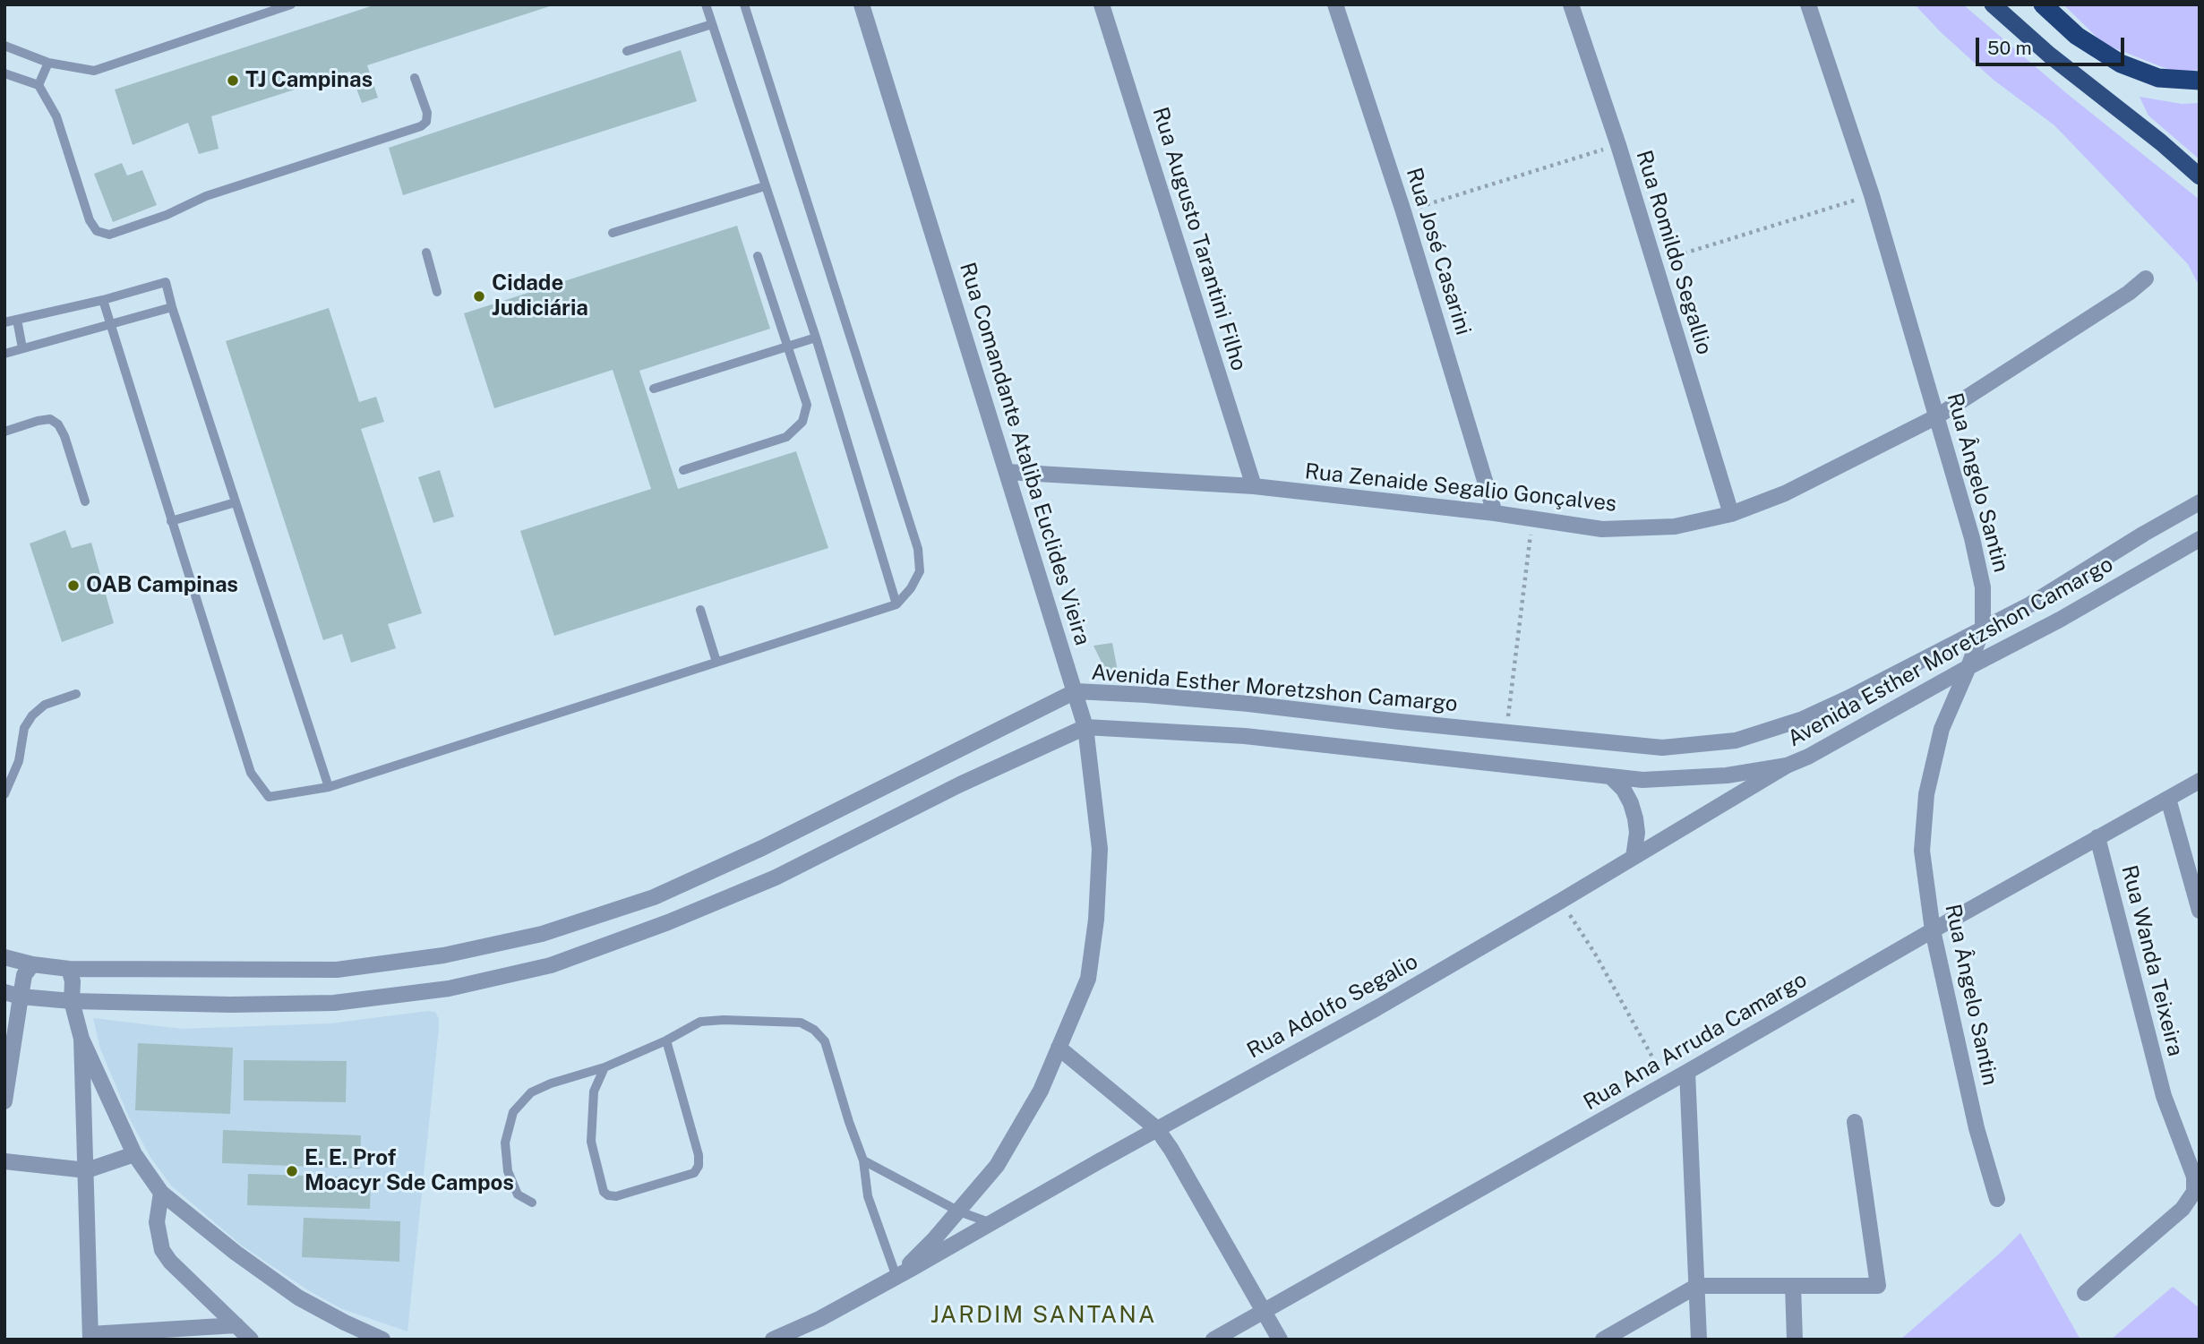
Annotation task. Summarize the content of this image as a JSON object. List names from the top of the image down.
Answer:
{
  "streets": {
    "street": [
      "Rua Augusto Tarantini Filho",
      "Rua José Casarini",
      "Rua Romildo Segallio",
      "Rua Comandante Ataliba Euclides Vieira",
      "Rua Ângelo Santin",
      "Rua Zenaide Segalio Gonçalves",
      "Avenida Esther Moretzshon Camargo",
      "Rua Wanda Teixeira",
      "Rua Adolfo Segalio",
      "Rua Ana Arruda Camargo"
    ]
  },
  "crossings": [
    ["Rua Augusto Tarantini Filho", "Rua Zenaide Segalio Gonçalves"],
    ["Rua José Casarini", "Rua Zenaide Segalio Gonçalves"],
    ["Rua Romildo Segallio", "Rua Zenaide Segalio Gonçalves"],
    ["Rua Comandante Ataliba Euclides Vieira", "Rua Zenaide Segalio Gonçalves"],
    ["Rua Comandante Ataliba Euclides Vieira", "Avenida Esther Moretzshon Camargo"],
    ["Rua Comandante Ataliba Euclides Vieira", "Rua Adolfo Segalio"],
    ["Rua Ângelo Santin", "Rua Zenaide Segalio Gonçalves"],
    ["Rua Ângelo Santin", "Avenida Esther Moretzshon Camargo"],
    ["Rua Ângelo Santin", "Rua Ana Arruda Camargo"],
    ["Avenida Esther Moretzshon Camargo", "Rua Adolfo Segalio"],
    ["Rua Wanda Teixeira", "Rua Ana Arruda Camargo"]
  ],
  "districts": ["JARDIM SANTANA"],
  "places": [
    "TJ Campinas",
    "Cidade Judiciária",
    "OAB Campinas",
    "E. E. Prof Moacyr Sde Campos"
  ],
  "scale_bar": "50 m"
}
